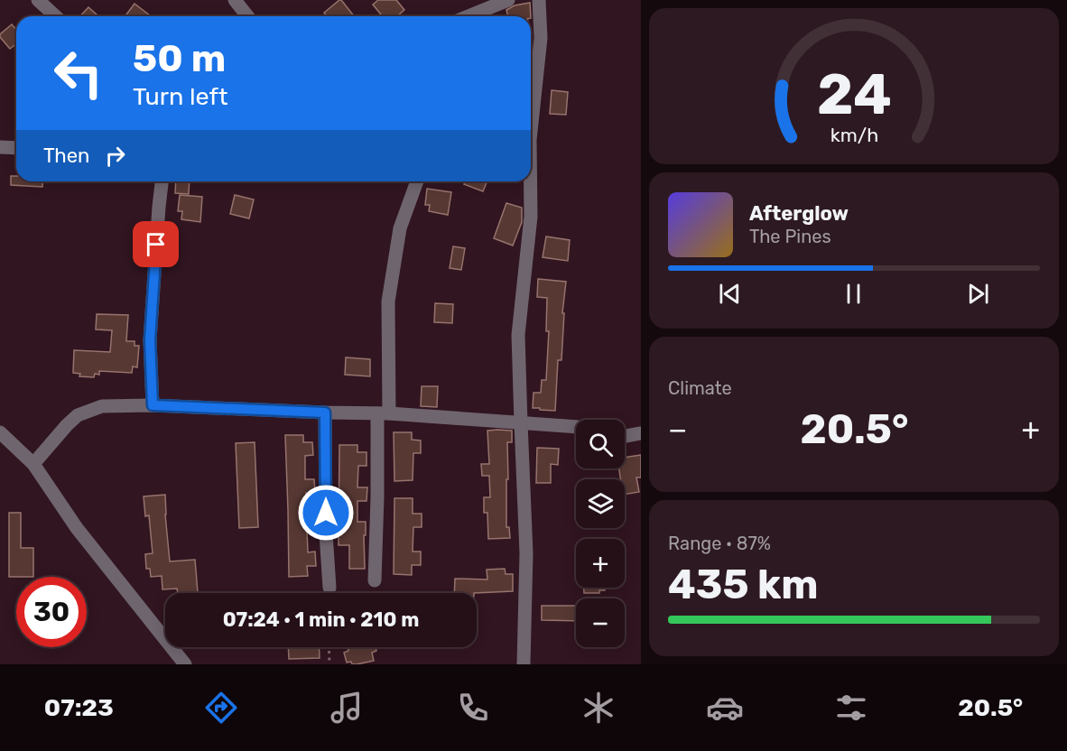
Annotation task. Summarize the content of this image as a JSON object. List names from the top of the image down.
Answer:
{
  "page": {
    "turn": ["50 m", "Turn left"],
    "then": "Then",
    "song": ["Afterglow", "The Pines"],
    "tile": [
      "Climate",
      ["Range · 87%", "435 km"]
    ],
    "heat": ["−", "20.5°", "+"],
    "map_buttons": ["+", "−"],
    "limit": "30",
    "trip": "07:24 · 1 min · 210 m",
    "tabs": ["07:23", "20.5°"],
    "gauge": ["24", "km/h"]
  }
}
